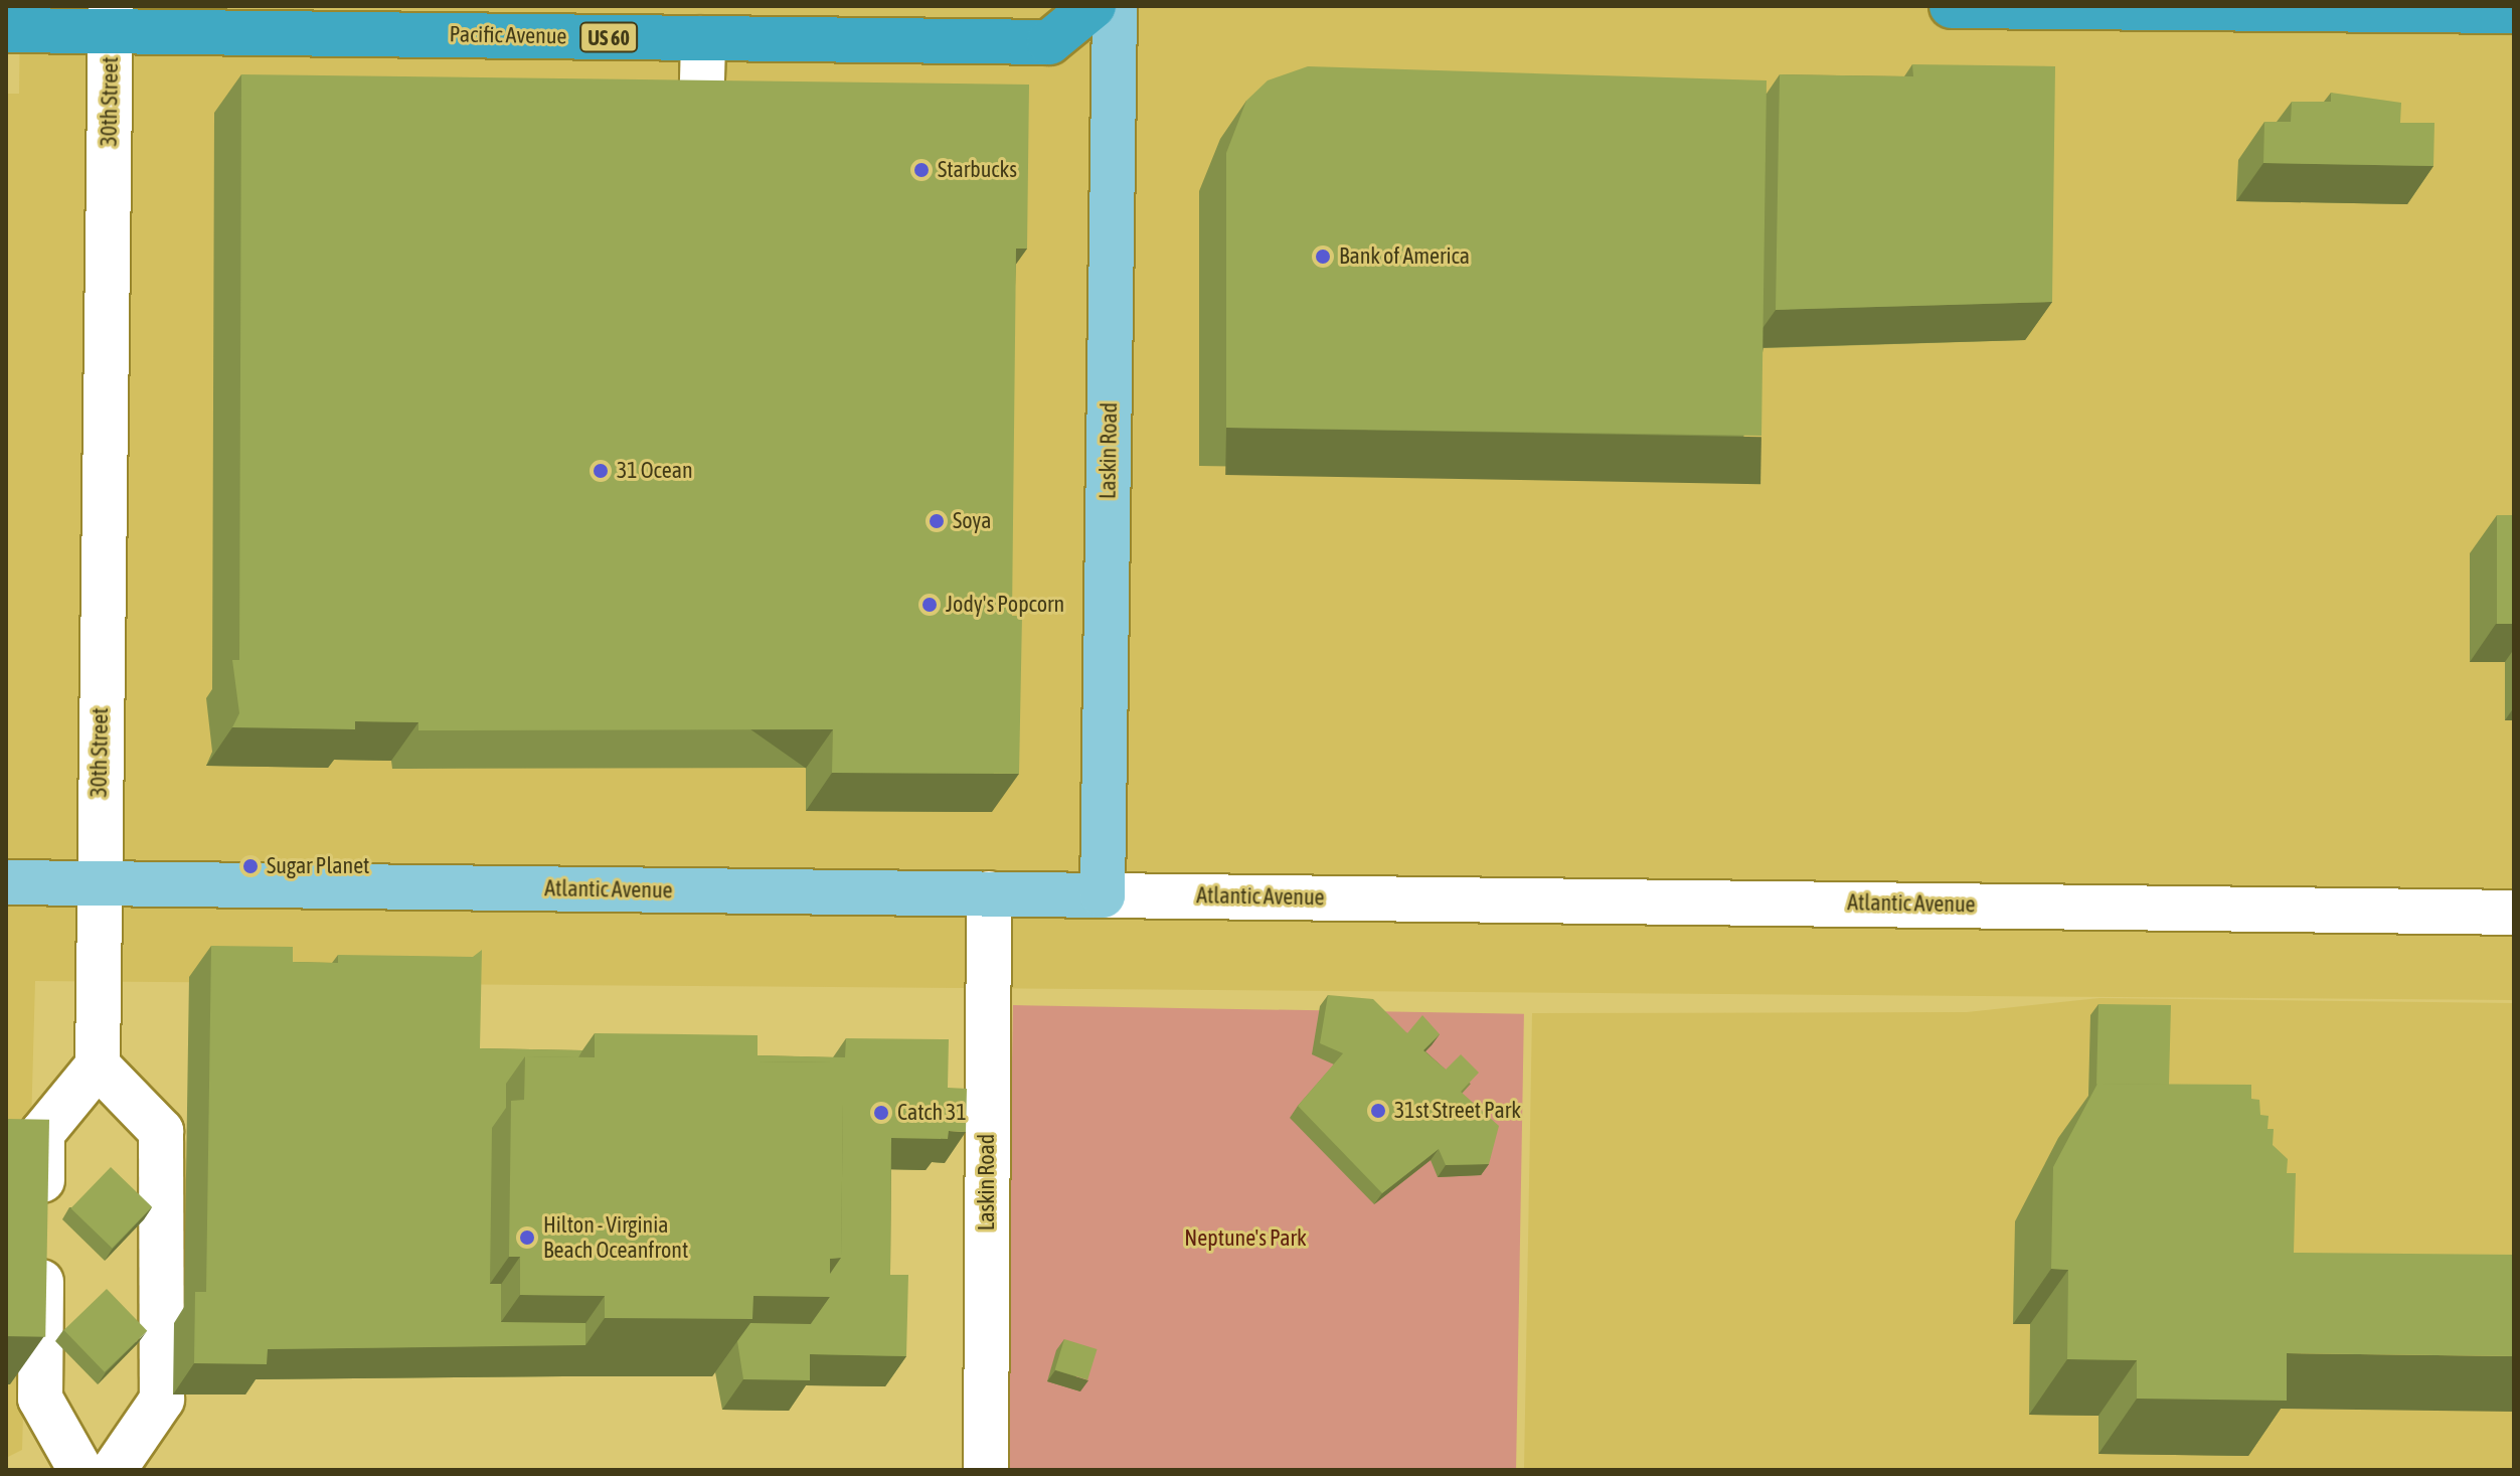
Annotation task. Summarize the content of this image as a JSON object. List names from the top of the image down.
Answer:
{
  "streets": {
    "highway": ["Pacific Avenue", "US 60"],
    "main road": ["Laskin Road", "Atlantic Avenue"],
    "street": ["30th Street"]
  },
  "crossings": [
    ["Pacific Avenue", "30th Street"],
    ["30th Street", "Atlantic Avenue"],
    ["Laskin Road", "Atlantic Avenue"]
  ],
  "parks": ["Neptune's Park"],
  "places": [
    "Starbucks",
    "Bank of America",
    "31 Ocean",
    "Soya",
    "Jody's Popcorn",
    "Sugar Planet",
    "31st Street Park",
    "Catch 31",
    "Hilton - Virginia Beach Oceanfront"
  ]
}
